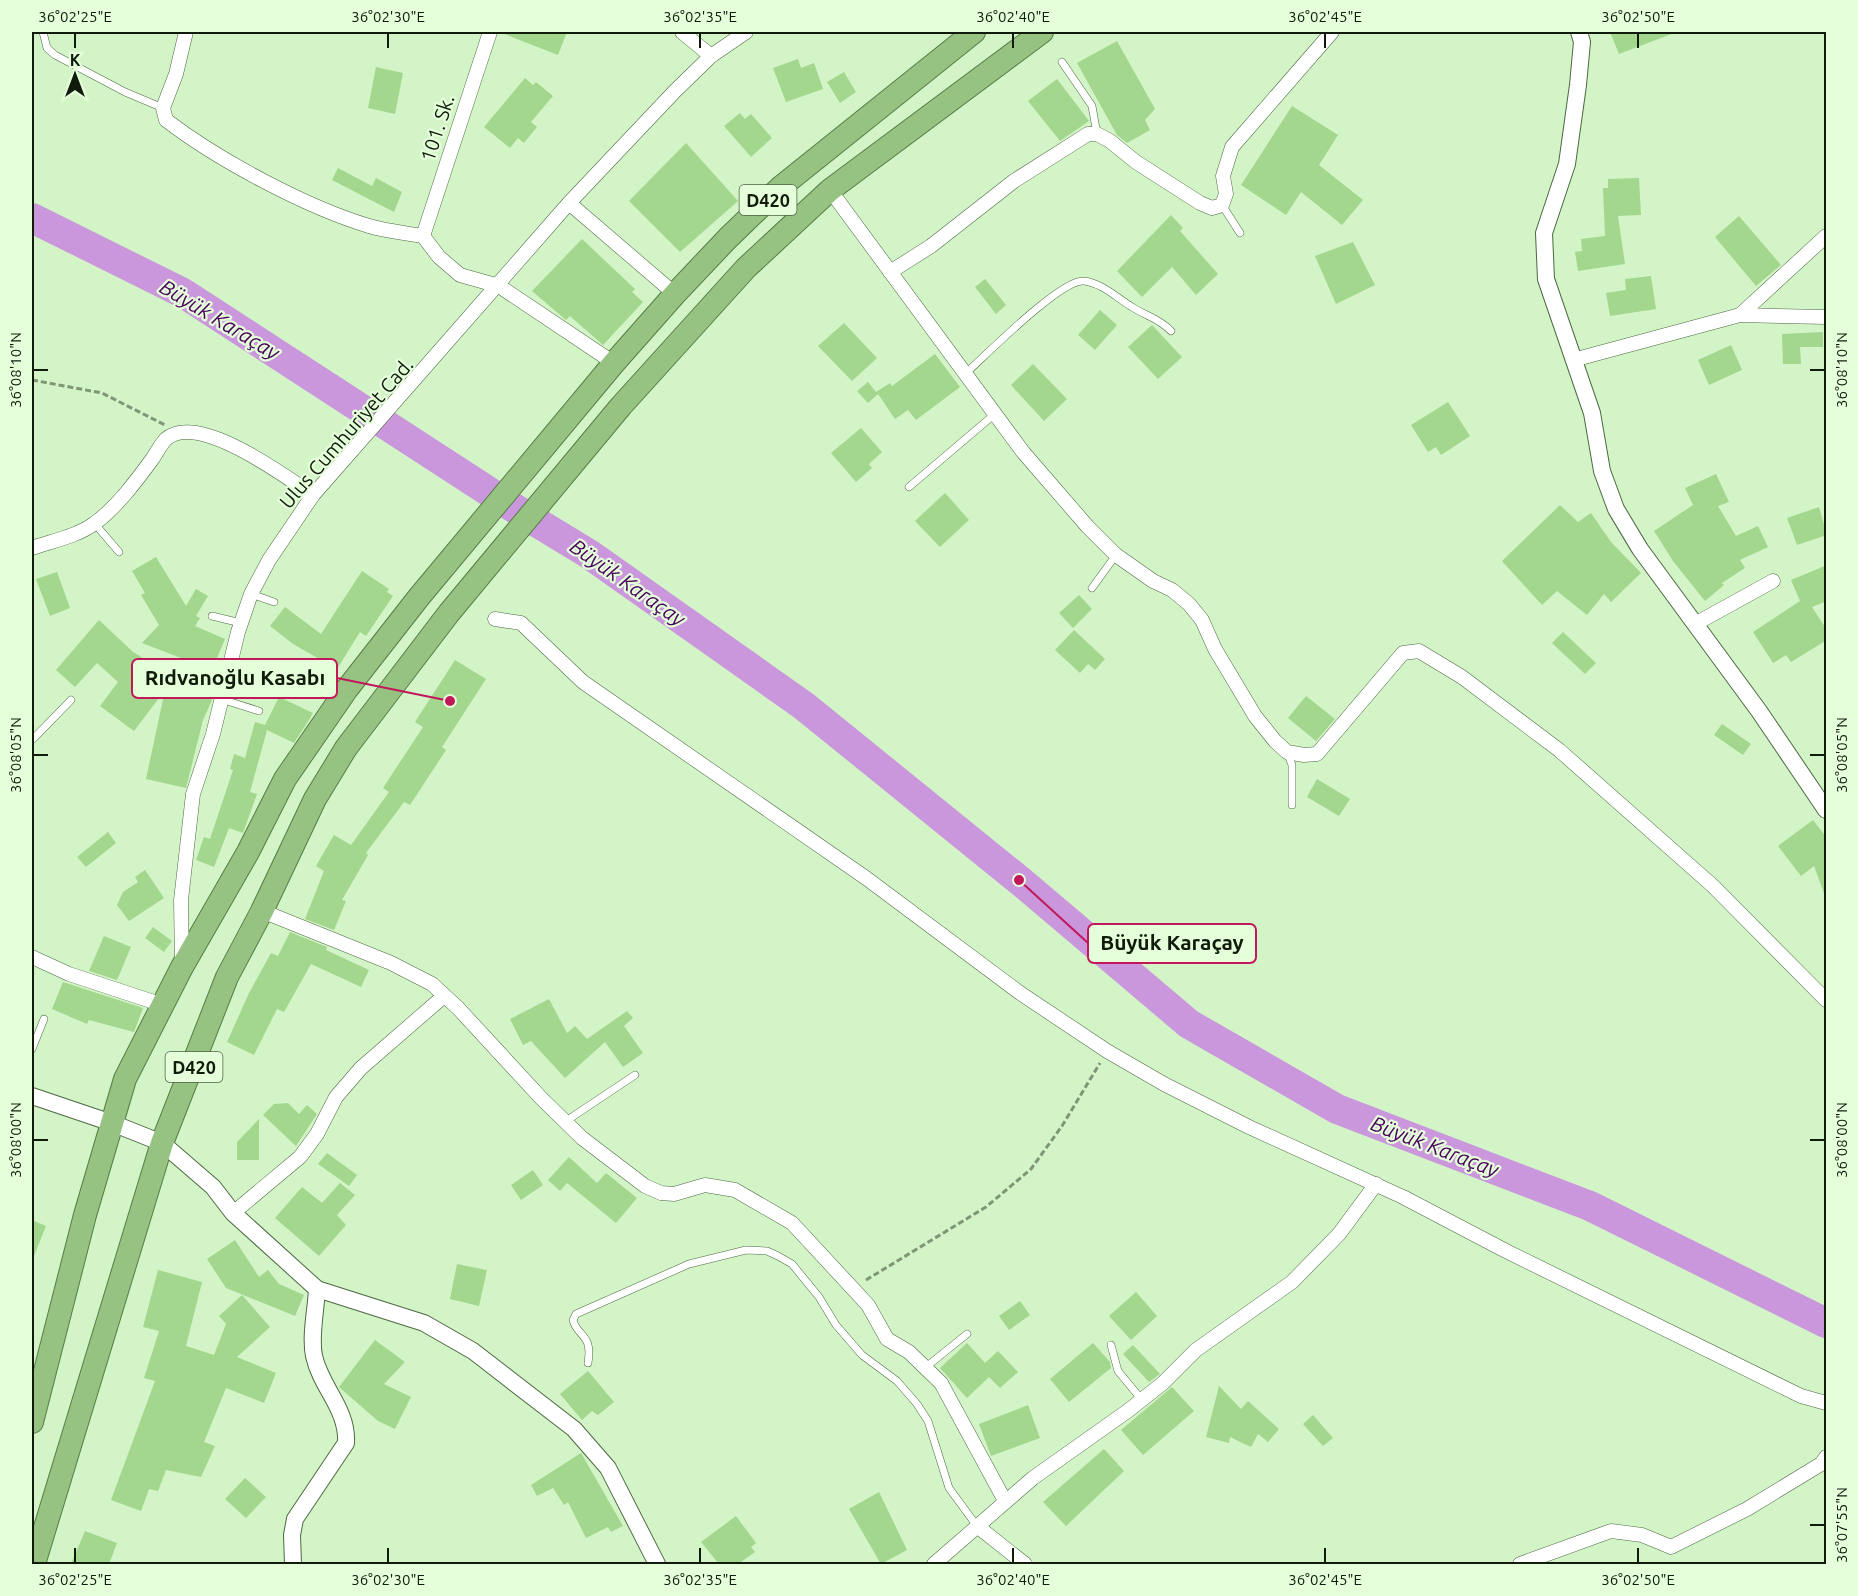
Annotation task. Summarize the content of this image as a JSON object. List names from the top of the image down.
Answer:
{
  "streets": {
    "highway": ["D420"],
    "street": ["101. Sk.", "Ulus Cumhuriyet Cad."]
  },
  "crossings": [
    ["D420", "Ulus Cumhuriyet Cad."]
  ],
  "water": ["Büyük Karaçay"],
  "places": ["Rıdvanoğlu Kasabı", "Büyük Karaçay"],
  "north": "top",
  "coordinates": [
    "36°02'25\"E",
    "36°02'30\"E",
    "36°02'35\"E",
    "36°02'40\"E",
    "36°02'45\"E",
    "36°02'50\"E",
    "36°08'10\"N",
    "36°08'05\"N",
    "36°08'00\"N",
    "36°07'55\"N"
  ]
}
